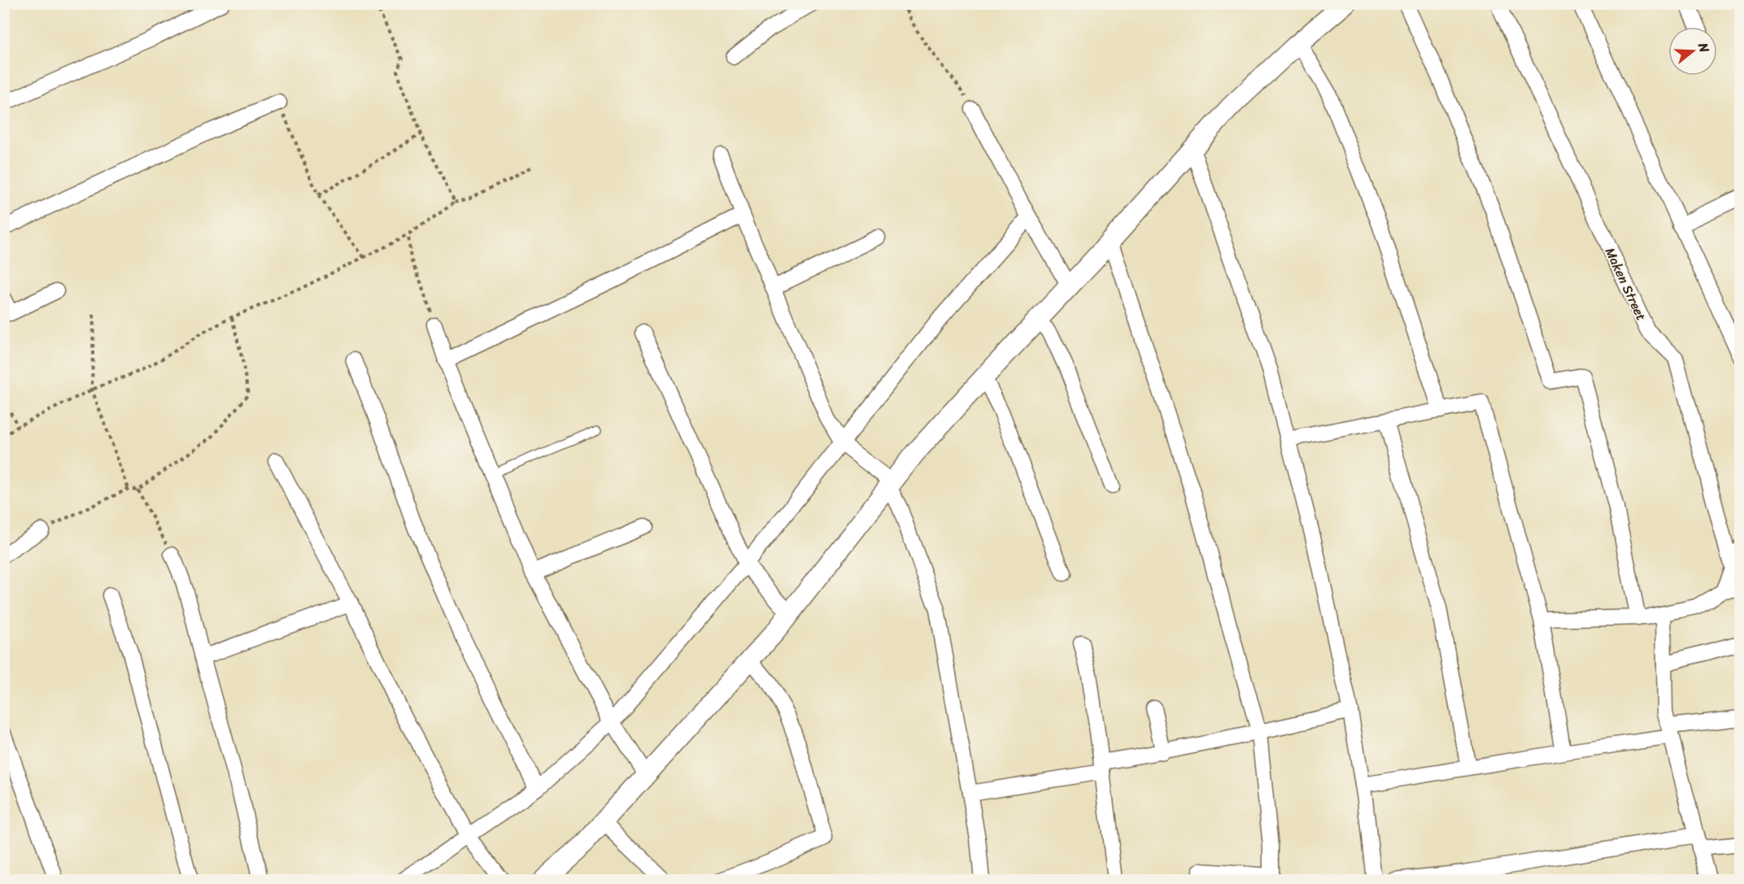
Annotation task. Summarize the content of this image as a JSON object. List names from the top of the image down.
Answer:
{
  "streets": {
    "street": ["Maken Street"]
  },
  "north": "right"
}
